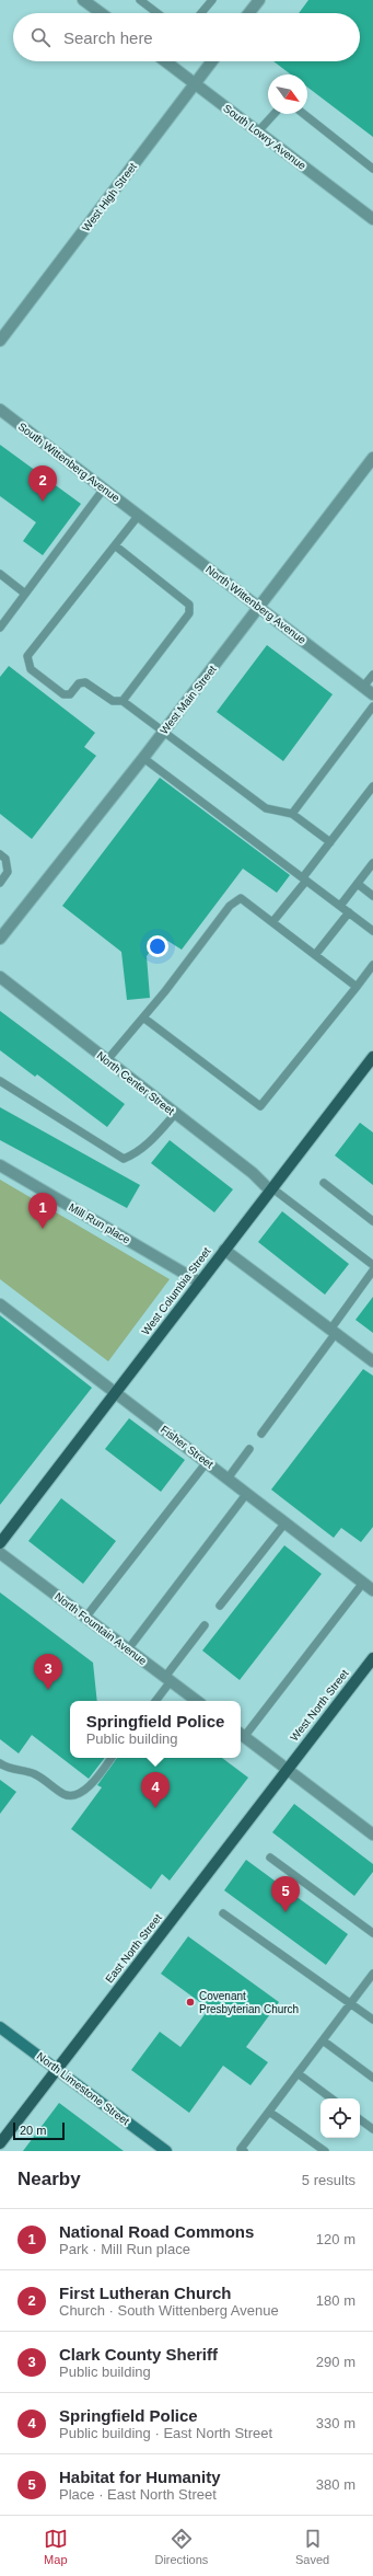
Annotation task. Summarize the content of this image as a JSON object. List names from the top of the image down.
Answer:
{
  "streets": {
    "main road": [
      "West Columbia Street",
      "West North Street",
      "East North Street",
      "North Limestone Street"
    ],
    "street": [
      "South Lowry Avenue",
      "West High Street",
      "South Wittenberg Avenue",
      "North Wittenberg Avenue",
      "West Main Street",
      "North Center Street",
      "Mill Run place",
      "Fisher Street",
      "North Fountain Avenue"
    ]
  },
  "crossings": [
    ["South Lowry Avenue", "West High Street"],
    ["South Wittenberg Avenue", "North Wittenberg Avenue"],
    ["North Wittenberg Avenue", "West Main Street"],
    ["North Center Street", "West Columbia Street"],
    ["Mill Run place", "West Columbia Street"],
    ["West Columbia Street", "Fisher Street"],
    ["West North Street", "East North Street"],
    ["East North Street", "North Limestone Street"]
  ],
  "places": ["Covenant Presbyterian Church"],
  "scale_bar": "20 m",
  "north": "bottom right",
  "page": {
    "search": "Search here",
    "pins": [
      "2",
      "1",
      "3",
      "4",
      "5"
    ],
    "popup": ["Springfield Police", "Public building"],
    "scale": "20 m",
    "heading": ["Nearby", "5 results"],
    "list": [
      {
        "mark": "1",
        "name": "National Road Commons",
        "note": "Park · Mill Run place",
        "value": "120 m"
      },
      {
        "mark": "2",
        "name": "First Lutheran Church",
        "note": "Church · South Wittenberg Avenue",
        "value": "180 m"
      },
      {
        "mark": "3",
        "name": "Clark County Sheriff",
        "note": "Public building",
        "value": "290 m"
      },
      {
        "mark": "4",
        "name": "Springfield Police",
        "note": "Public building · East North Street",
        "value": "330 m"
      },
      {
        "mark": "5",
        "name": "Habitat for Humanity",
        "note": "Place · East North Street",
        "value": "380 m"
      }
    ],
    "nav": ["Map", "Directions", "Saved"]
  }
}
